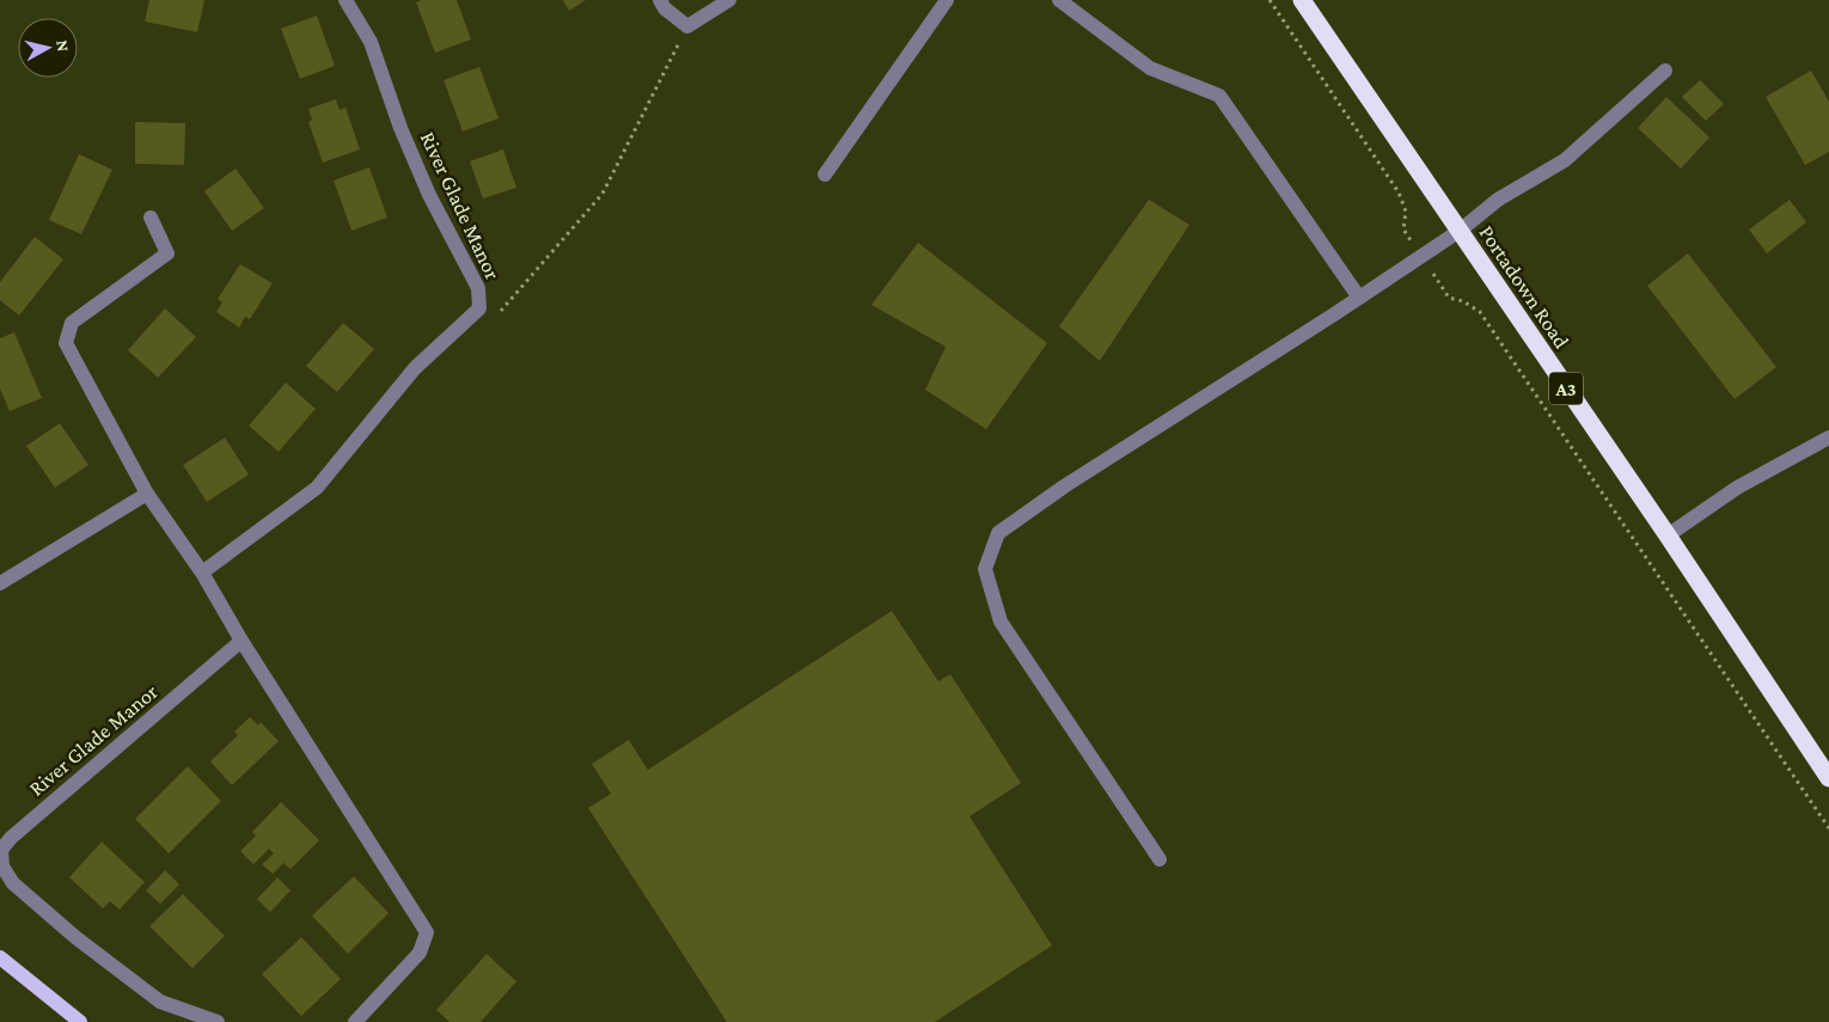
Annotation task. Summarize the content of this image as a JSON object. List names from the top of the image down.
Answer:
{
  "streets": {
    "highway": ["Portadown Road", "A3"],
    "street": ["River Glade Manor"]
  },
  "north": "right"
}
